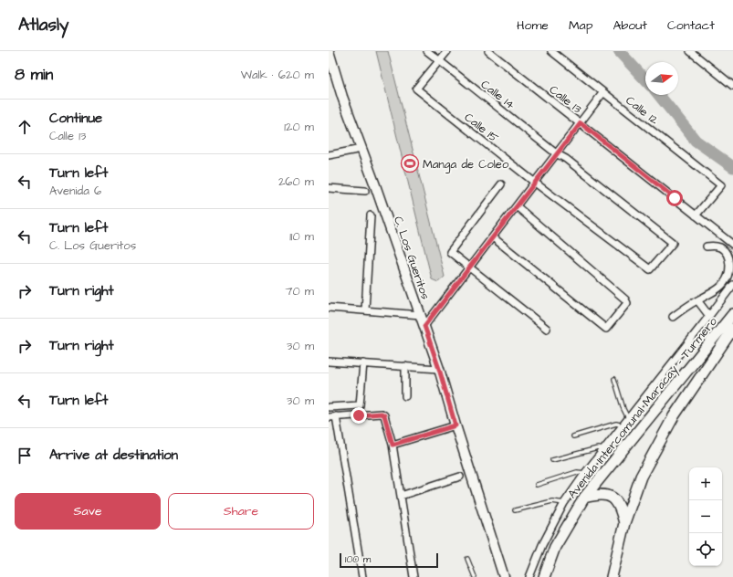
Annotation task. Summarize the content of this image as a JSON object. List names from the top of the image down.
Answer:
{
  "streets": {
    "main road": ["Avenida Intercomunal Maracay - Turmero"],
    "street": [
      "Calle 14",
      "Calle 13",
      "Calle 12",
      "Calle 15",
      "C. Los Gueritos"
    ]
  },
  "crossings": [
    ["Calle 14", "Calle 15"],
    ["Calle 13", "Calle 12"]
  ],
  "places": {
    "sports": ["Manga de Coleo"]
  },
  "scale_bar": "100 m",
  "north": "right",
  "page": {
    "header": "Atlasly",
    "nav": [
      "Home",
      "Map",
      "About",
      "Contact"
    ],
    "heading": ["8 min", "Walk · 620 m"],
    "list": [
      ["Continue", "Calle 13", "120 m"],
      ["Turn left", "Avenida 6", "260 m"],
      ["Turn left", "C. Los Gueritos", "110 m"],
      ["Turn right", "70 m"],
      ["Turn right", "30 m"],
      ["Turn left", "30 m"],
      "Arrive at destination"
    ],
    "map_buttons": ["+", "−"],
    "buttons": ["Save", "Share"],
    "scale": "100 m"
  }
}
